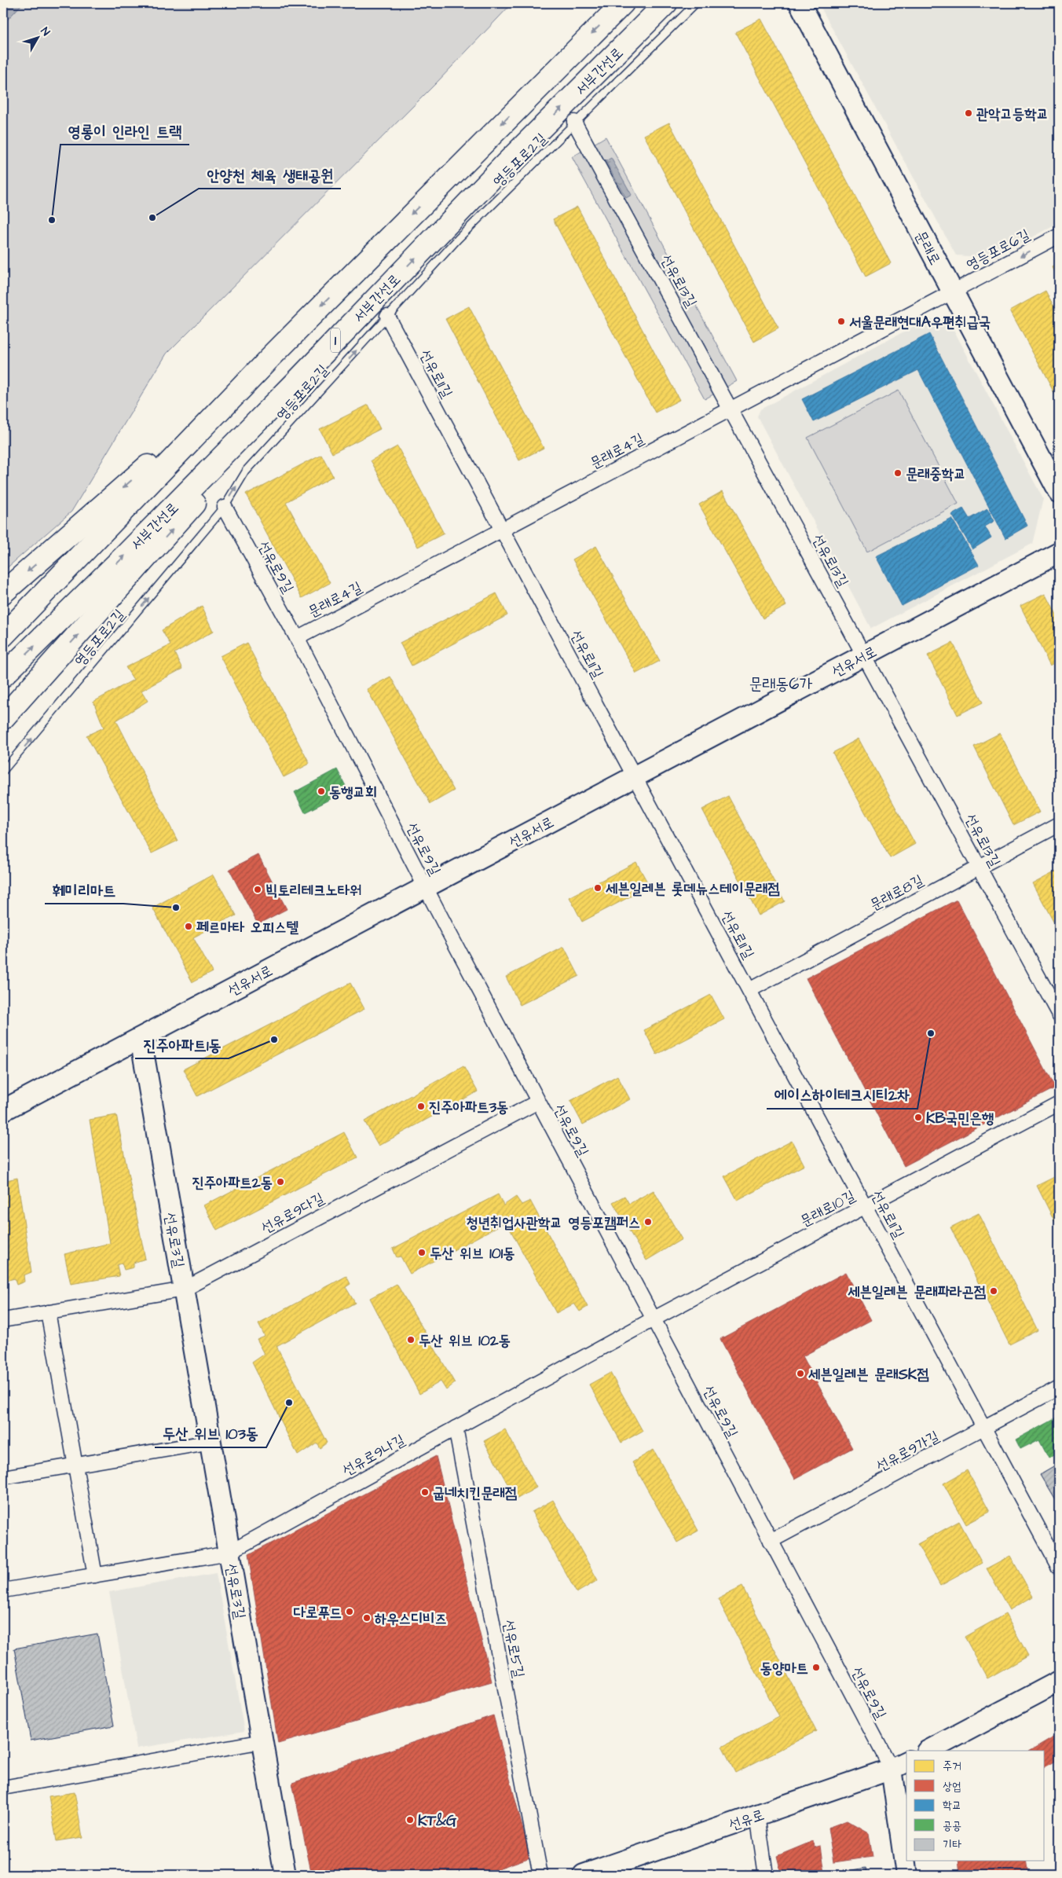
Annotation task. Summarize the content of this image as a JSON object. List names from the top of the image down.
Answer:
{
  "streets": {
    "main road": ["서부간선로", "1"],
    "street": [
      "문래로",
      "영등포로6길",
      "선유로13길",
      "선유로11길",
      "문래로4길",
      "선유로9길",
      "선유서로",
      "문래로8길",
      "문래로10길",
      "선유로9다길",
      "선유로3길",
      "선유로9가길",
      "선유로9나길",
      "선유로5길",
      "선유로"
    ],
    "lane": ["영등포로2길"]
  },
  "crossings": [
    ["서부간선로", "1"],
    ["영등포로2길", "선유로13길"],
    ["영등포로2길", "선유로11길"],
    ["영등포로2길", "선유로9길"],
    ["문래로", "영등포로6길"],
    ["문래로", "문래로4길"],
    ["영등포로6길", "문래로4길"],
    ["선유로13길", "문래로4길"],
    ["선유로13길", "선유서로"],
    ["선유로13길", "문래로8길"],
    ["선유로11길", "문래로4길"],
    ["선유로11길", "선유서로"],
    ["선유로11길", "문래로8길"],
    ["선유로11길", "문래로10길"],
    ["선유로11길", "선유로9가길"],
    ["문래로4길", "선유로9길"],
    ["선유로9길", "선유서로"],
    ["선유로9길", "문래로10길"],
    ["선유로9길", "선유로9다길"],
    ["선유로9길", "선유로9가길"],
    ["선유로9길", "선유로9나길"],
    ["선유로9길", "선유로"],
    ["선유서로", "선유로3길"],
    ["문래로10길", "선유로9나길"],
    ["선유로9다길", "선유로3길"],
    ["선유로3길", "선유로9나길"],
    ["선유로9나길", "선유로5길"]
  ],
  "one_way": ["영등포로2길", "영등포로6길"],
  "districts": ["문래동6가"],
  "places": [
    "관악고등학교",
    "안양천 체육 생태공원",
    "영롱이 인라인 트랙",
    "서울문래현대A우편취급국",
    "문래중학교",
    "동행교회",
    "세븐일레븐 롯데뉴스테이문래점",
    "빅토리테크노타워",
    "훼미리마트",
    "페르마타 오피스텔",
    "에이스하이테크시티2차",
    "진주아파트1동",
    "진주아파트3동",
    "KB국민은행",
    "진주아파트2동",
    "청년취업사관학교 영등포캠퍼스",
    "두산 위브 101동",
    "세븐일레븐 문래파라곤점",
    "두산 위브 102동",
    "세븐일레븐 문래SK점",
    "두산 위브 103동",
    "굽네치킨문래점",
    "다로푸드",
    "하우스디비즈",
    "동양마트",
    "KT&G"
  ],
  "legend": [
    "주거",
    "상업",
    "학교",
    "공공",
    "기타"
  ],
  "north": "top right"
}
